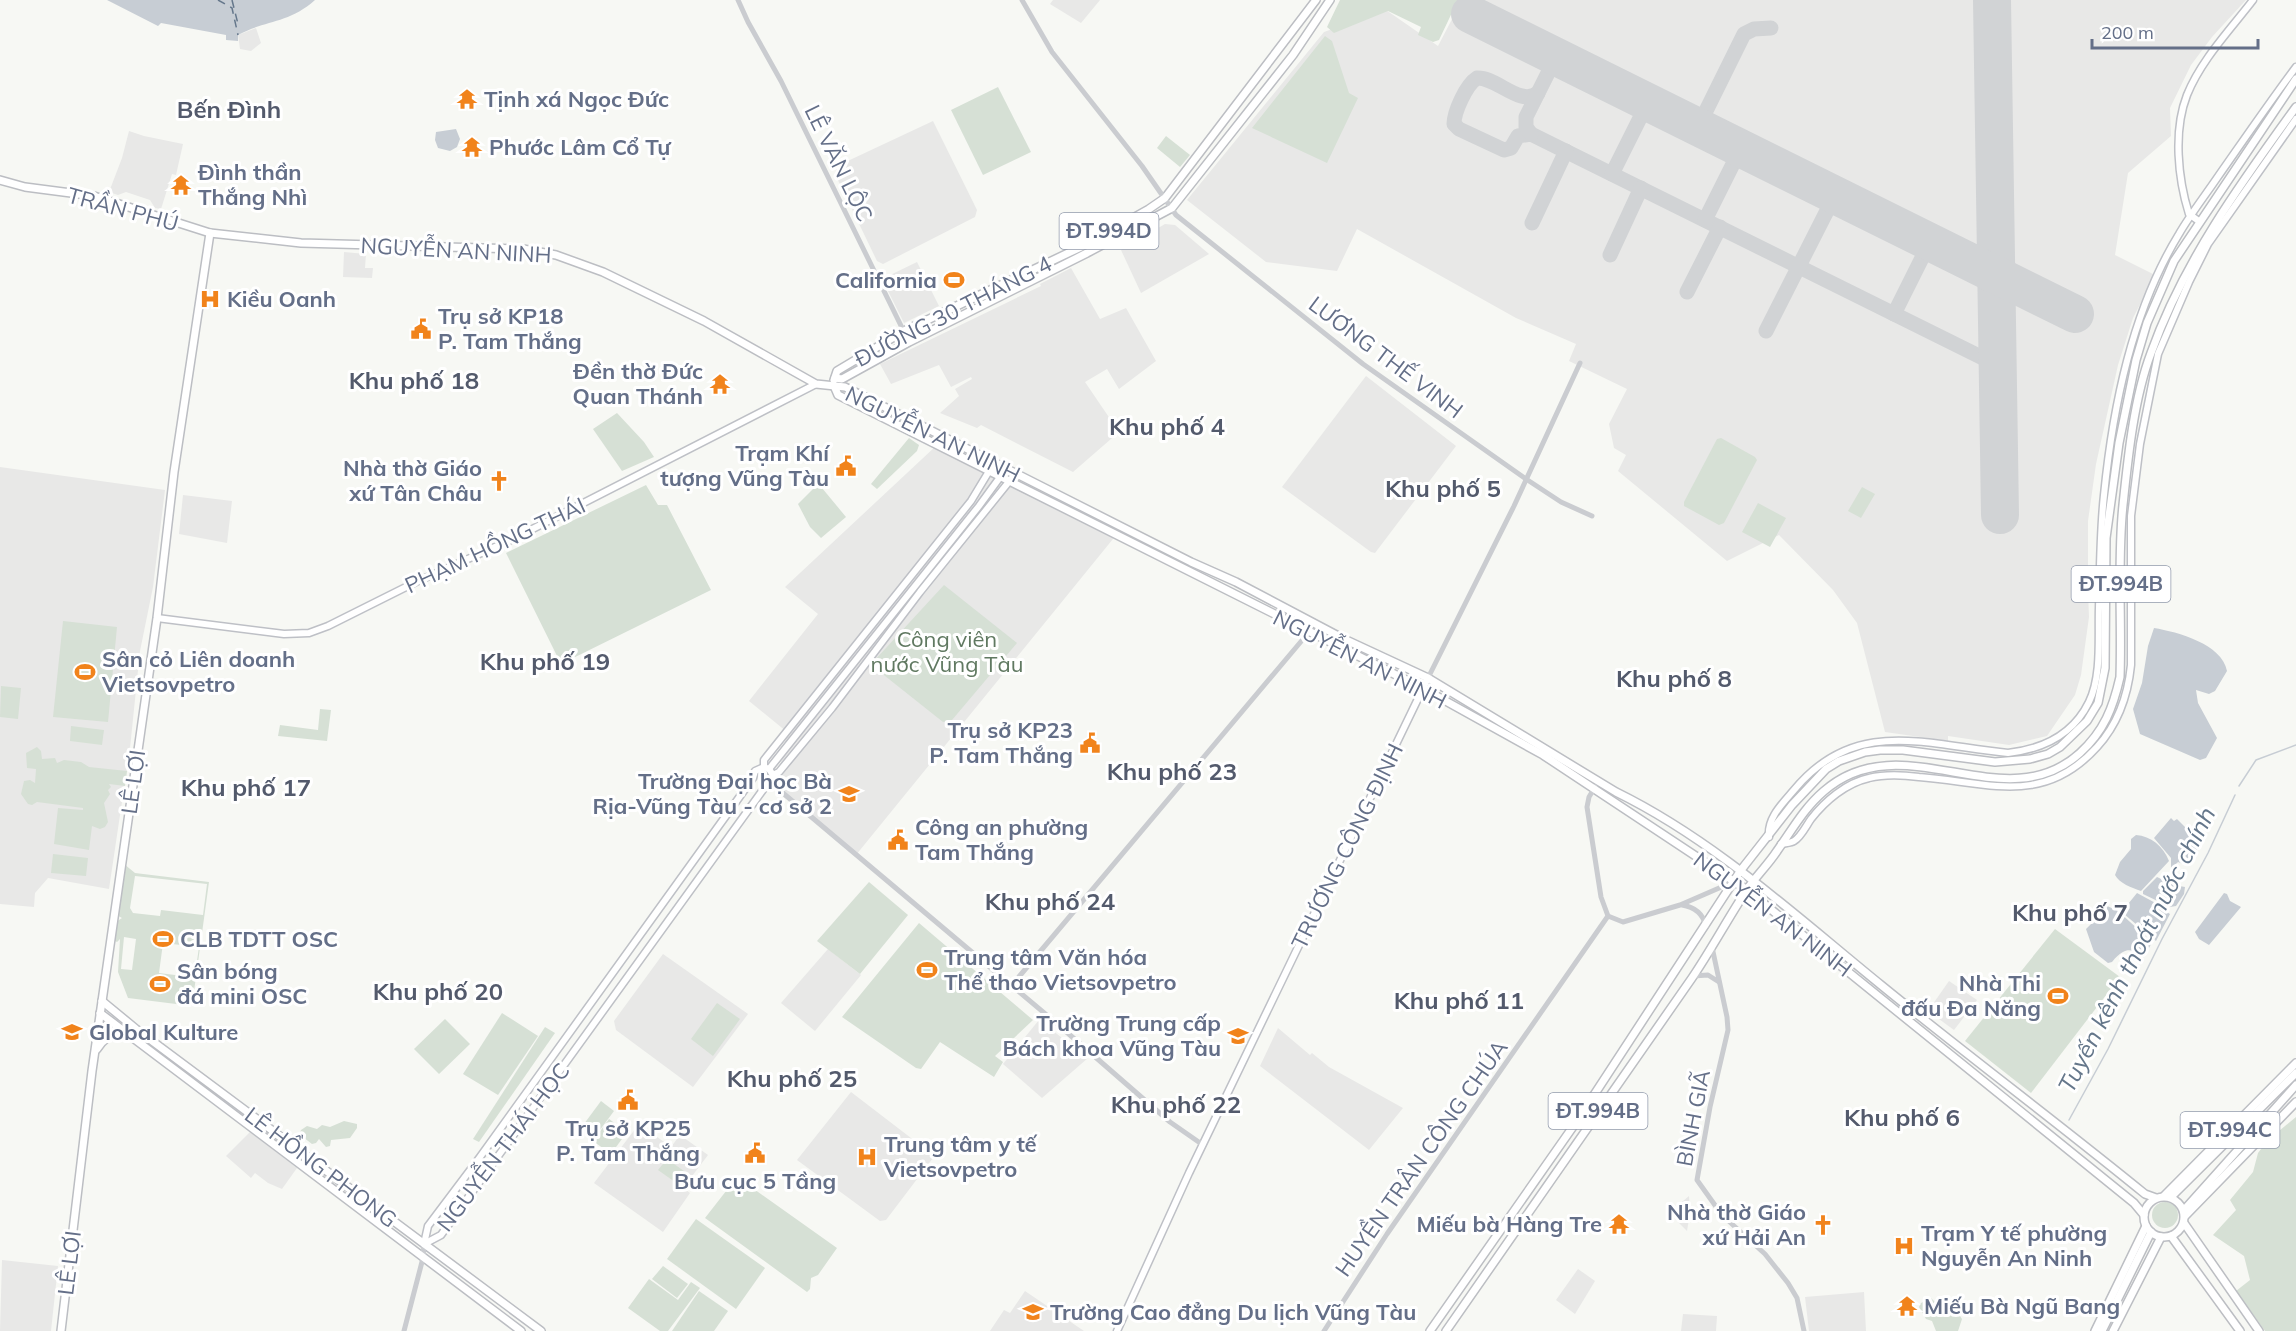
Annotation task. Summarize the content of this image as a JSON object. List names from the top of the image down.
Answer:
{
  "streets": {
    "main road": [
      "TRẦN PHÚ",
      "ĐT.994D",
      "NGUYỄN AN NINH",
      "ĐƯỜNG 30 THÁNG 4",
      "PHẠM HỒNG THÁI",
      "ĐT.994B",
      "LÊ LỢI",
      "TRƯƠNG CÔNG ĐỊNH",
      "ĐT.994C",
      "NGUYỄN THÁI HỌC",
      "LÊ HỒNG PHONG"
    ],
    "street": [
      "LÊ VĂN LỘC",
      "LƯƠNG THẾ VINH",
      "BÌNH GIÃ",
      "HUYỀN TRÂN CÔNG CHÚA"
    ]
  },
  "crossings": [
    ["LÊ VĂN LỘC", "ĐƯỜNG 30 THÁNG 4"],
    ["TRẦN PHÚ", "NGUYỄN AN NINH"],
    ["TRẦN PHÚ", "LÊ LỢI"],
    ["NGUYỄN AN NINH", "ĐƯỜNG 30 THÁNG 4"],
    ["NGUYỄN AN NINH", "PHẠM HỒNG THÁI"],
    ["NGUYỄN AN NINH", "ĐT.994B"],
    ["NGUYỄN AN NINH", "LÊ LỢI"],
    ["NGUYỄN AN NINH", "TRƯƠNG CÔNG ĐỊNH"],
    ["NGUYỄN AN NINH", "ĐT.994C"],
    ["ĐƯỜNG 30 THÁNG 4", "LƯƠNG THẾ VINH"],
    ["LƯƠNG THẾ VINH", "TRƯƠNG CÔNG ĐỊNH"],
    ["PHẠM HỒNG THÁI", "LÊ LỢI"],
    ["ĐT.994B", "BÌNH GIÃ"],
    ["LÊ LỢI", "LÊ HỒNG PHONG"],
    ["NGUYỄN THÁI HỌC", "LÊ HỒNG PHONG"]
  ],
  "districts": [
    "Bến Đình",
    "Khu phố 18",
    "Khu phố 4",
    "Khu phố 5",
    "Khu phố 19",
    "Khu phố 8",
    "Khu phố 23",
    "Khu phố 17",
    "Khu phố 24",
    "Khu phố 7",
    "Khu phố 20",
    "Khu phố 11",
    "Khu phố 25",
    "Khu phố 22",
    "Khu phố 6"
  ],
  "water": ["Tuyến kênh thoát nước chính"],
  "parks": ["Công viên nước Vũng Tàu"],
  "places": {
    "temple": [
      "Tịnh xá Ngọc Đức",
      "Phước Lâm Cổ Tự",
      "Đình thần Thắng Nhì",
      "Đền thờ Đức Quan Thánh",
      "Miếu bà Hàng Tre",
      "Miếu Bà Ngũ Bang"
    ],
    "sports": [
      "California",
      "Sân cỏ Liên doanh Vietsovpetro",
      "CLB TDTT OSC",
      "Trung tâm Văn hóa Thể thao Vietsovpetro",
      "Sân bóng đá mini OSC",
      "Nhà Thi đấu Đa Năng"
    ],
    "hospital": ["Kiều Oanh", "Trung tâm y tế Vietsovpetro", "Trạm Y tế phường Nguyễn An Ninh"],
    "public building": [
      "Trụ sở KP18 P. Tam Thắng",
      "Trạm Khí tượng Vũng Tàu",
      "Trụ sở KP23 P. Tam Thắng",
      "Công an phường Tam Thắng",
      "Trụ sở KP25 P. Tam Thắng",
      "Bưu cục 5 Tầng"
    ],
    "church": ["Nhà thờ Giáo xứ Tân Châu", "Nhà thờ Giáo xứ Hải An"],
    "school or university": [
      "Trường Đại học Bà Rịa-Vũng Tàu - cơ sở 2",
      "Global Kulture",
      "Trường Trung cấp Bách khoa Vũng Tàu",
      "Trường Cao đẳng Du lịch Vũng Tàu"
    ]
  },
  "scale_bar": "200 m"
}
